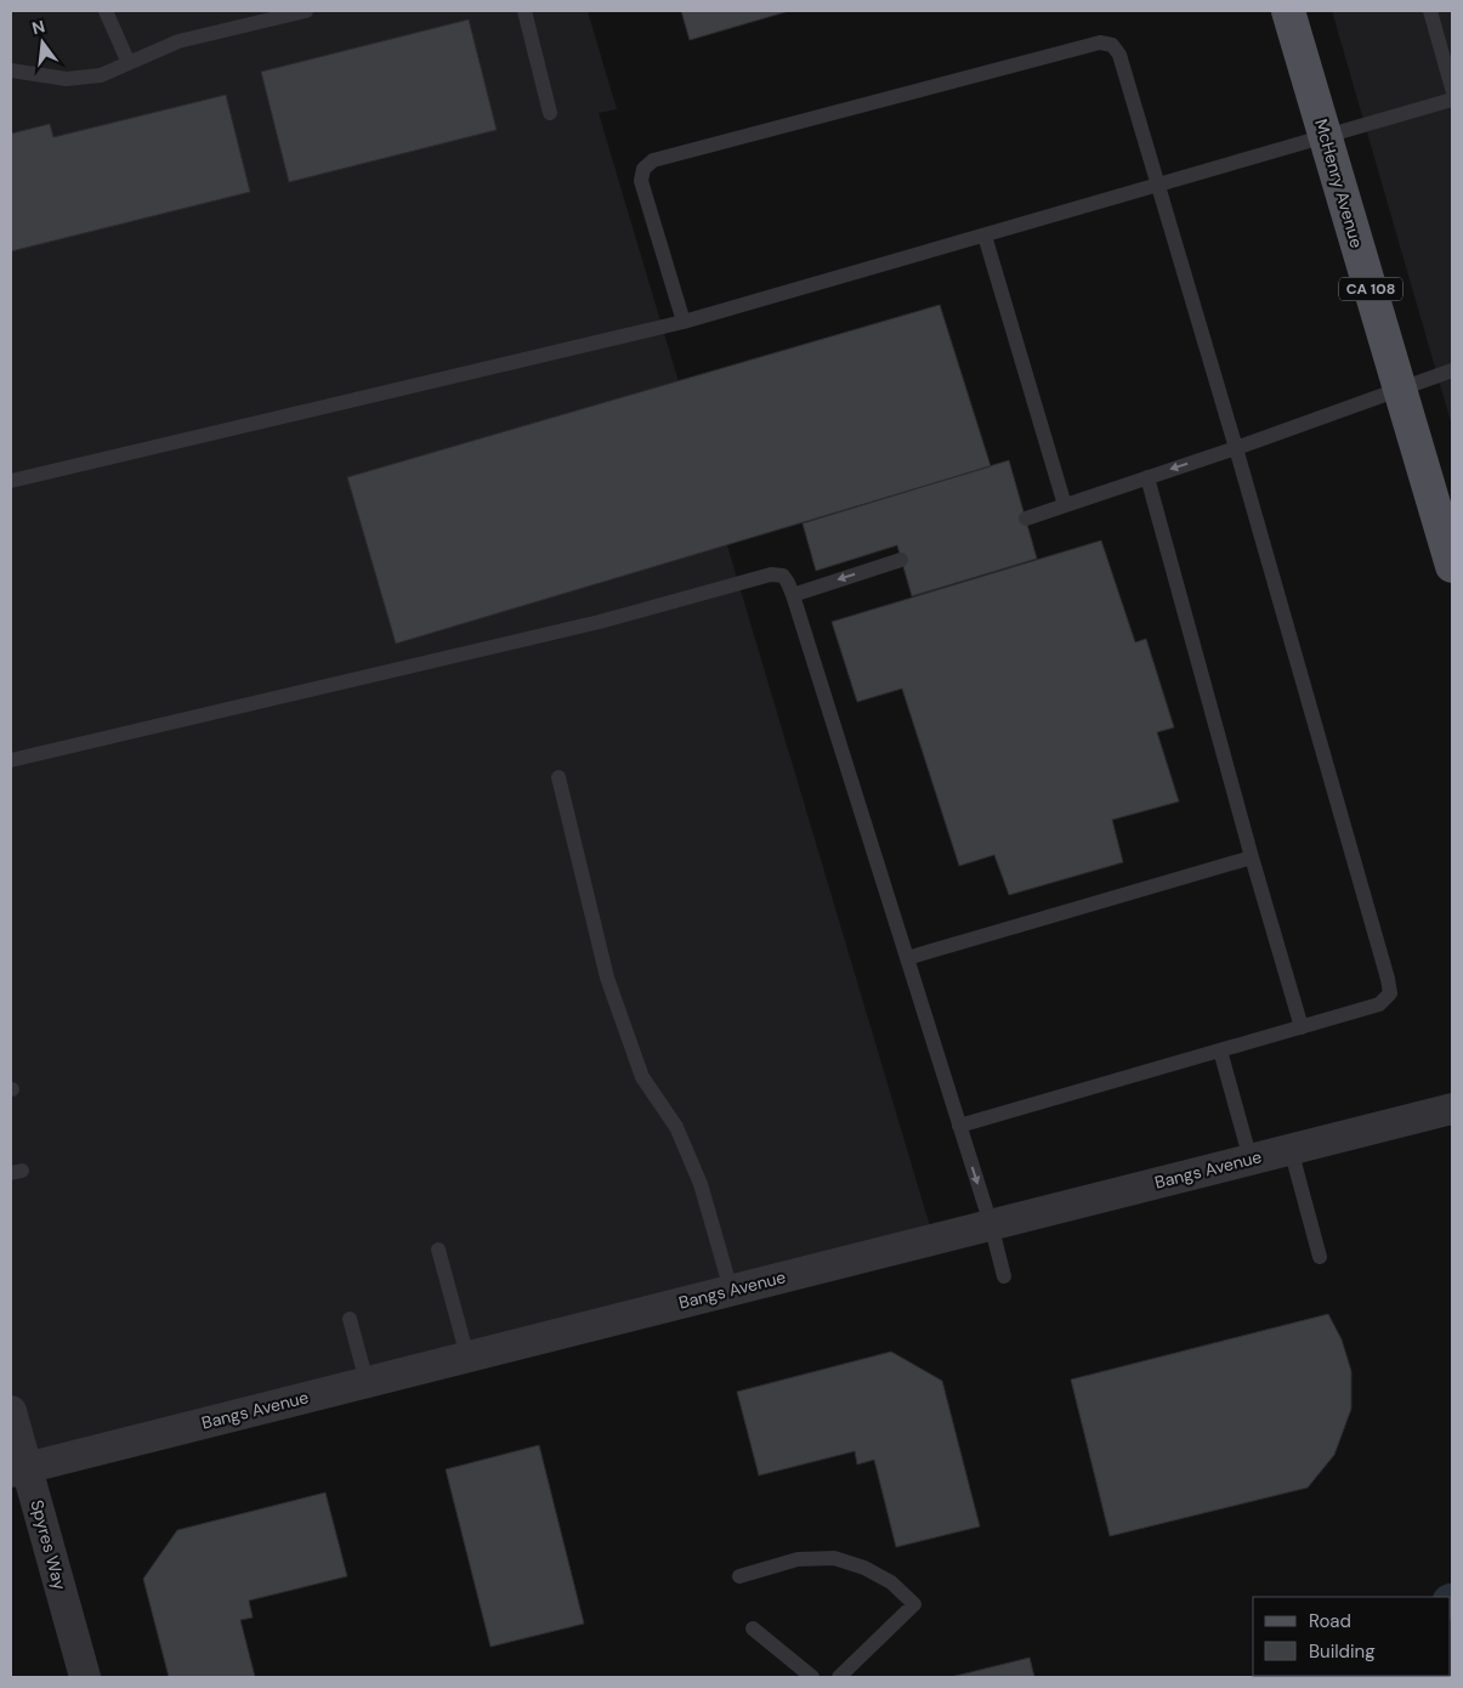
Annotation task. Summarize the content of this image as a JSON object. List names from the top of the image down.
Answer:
{
  "streets": {
    "main road": ["McHenry Avenue", "CA 108"],
    "street": ["Bangs Avenue", "Spyres Way"]
  },
  "crossings": [
    ["Bangs Avenue", "Spyres Way"]
  ],
  "legend": ["Road", "Building"],
  "north": "top"
}
